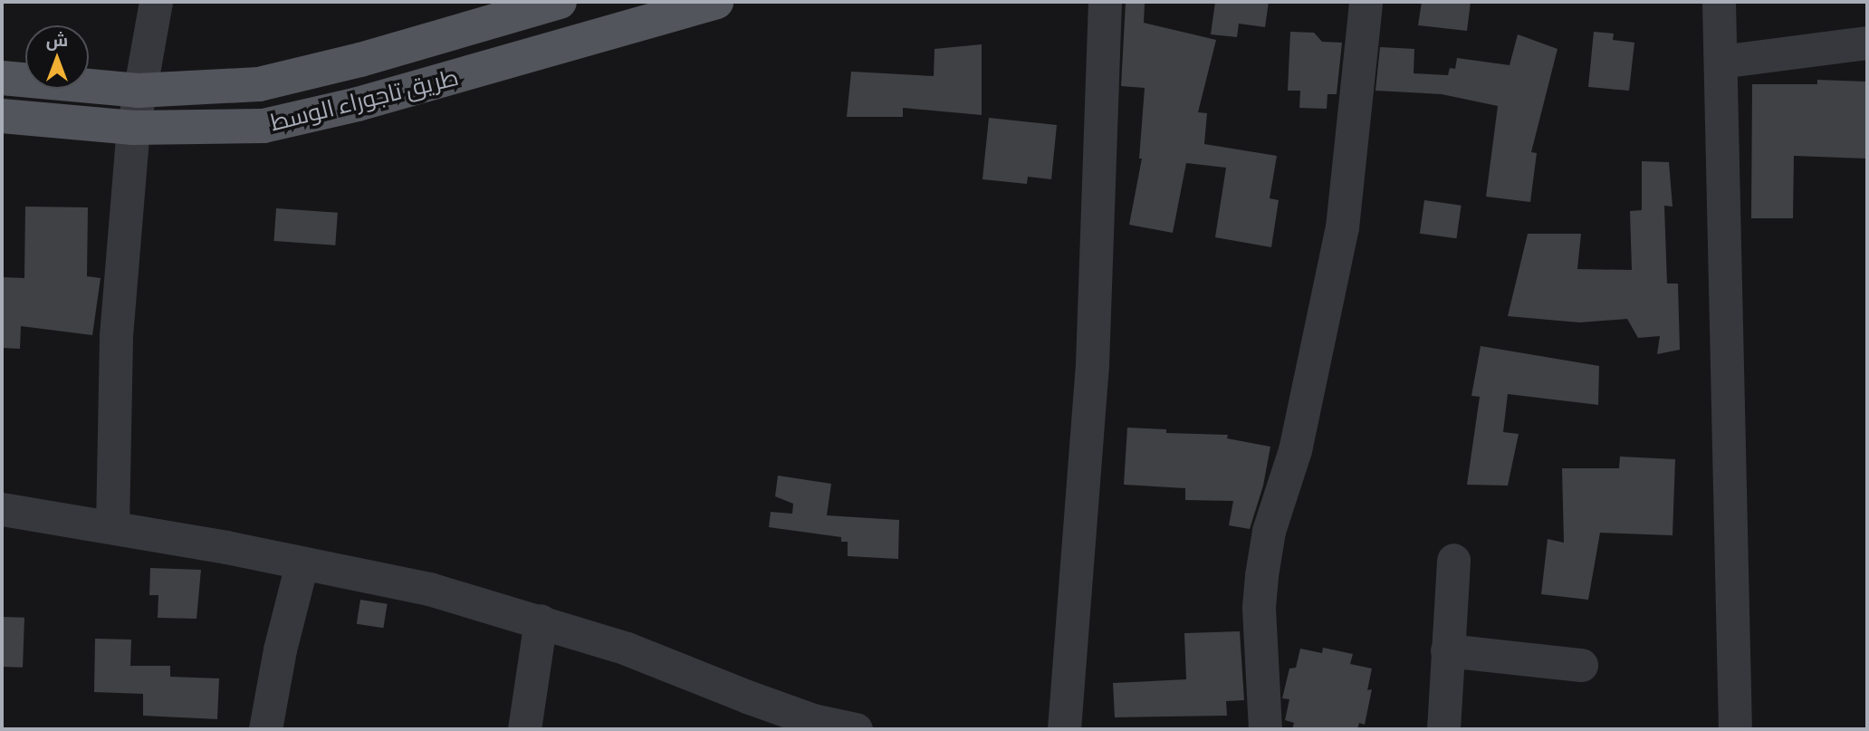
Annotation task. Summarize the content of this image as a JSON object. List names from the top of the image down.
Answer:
{
  "streets": {
    "main road": ["طريق تاجوراء الوسط"]
  },
  "north": "top"
}
